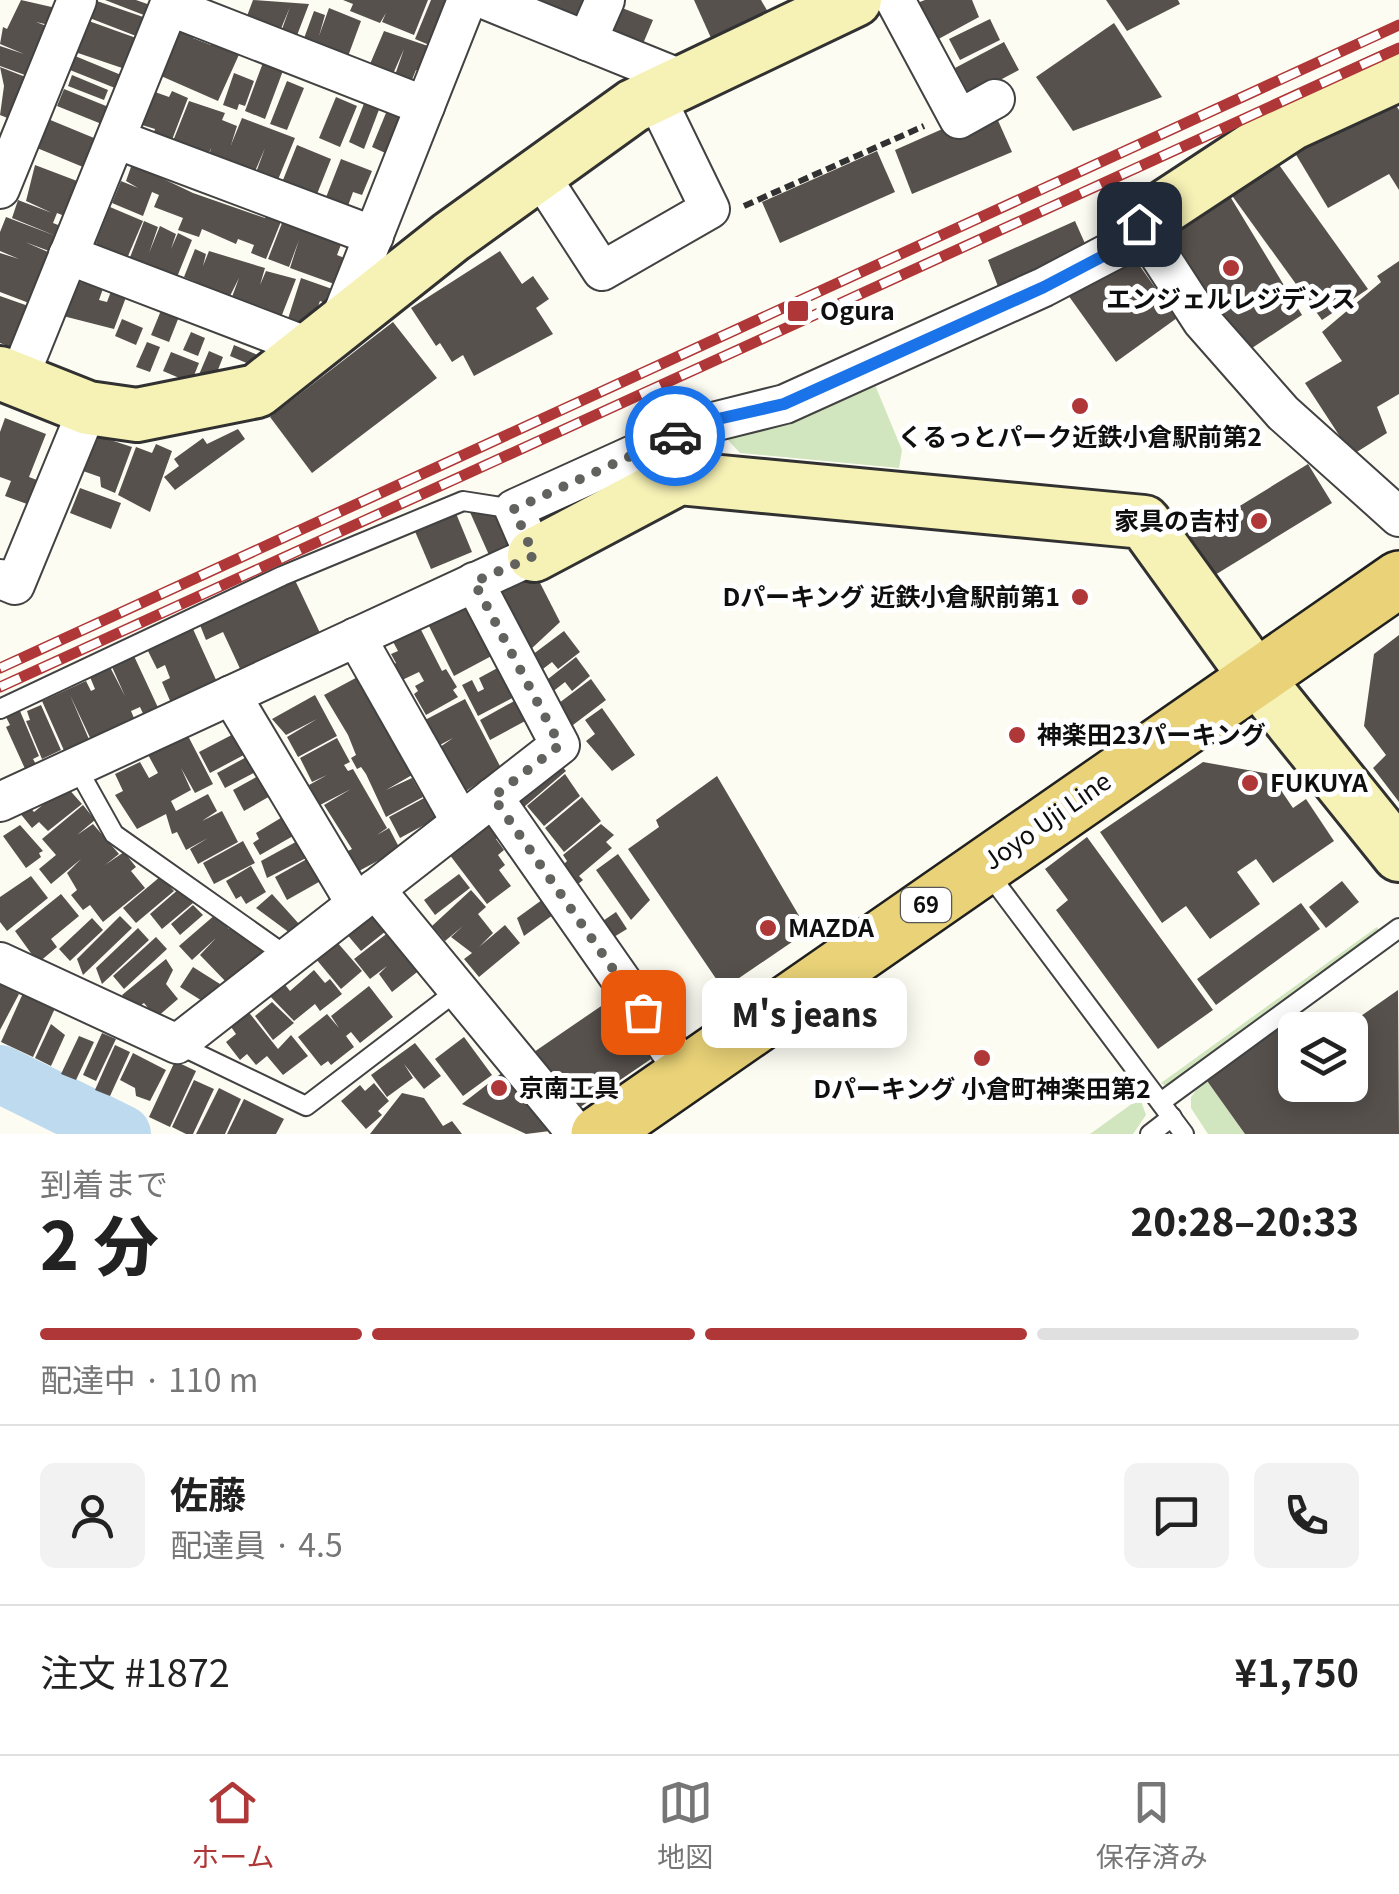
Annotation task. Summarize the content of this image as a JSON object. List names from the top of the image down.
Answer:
{
  "streets": {
    "main road": ["Joyo Uji Line", "69"]
  },
  "places": {
    "other": [
      "エンジェルレジデンス",
      "くるっとパーク近鉄小倉駅前第2",
      "家具の吉村",
      "Dパーキング 近鉄小倉駅前第1",
      "神楽田23パーキング",
      "FUKUYA",
      "MAZDA",
      "M's jeans",
      "Dパーキング 小倉町神楽田第2",
      "京南工具"
    ],
    "transit": ["Ogura"]
  },
  "page": {
    "bubble": "M's jeans",
    "heading": ["2 分", "到着まで", "20:28–20:33"],
    "panel": [
      "佐藤",
      "配達員 · 4.5",
      "注文 #1872",
      "¥1,750"
    ],
    "bar": "配達中 · 110 m",
    "tabs": ["ホーム", "地図", "保存済み"]
  }
}
